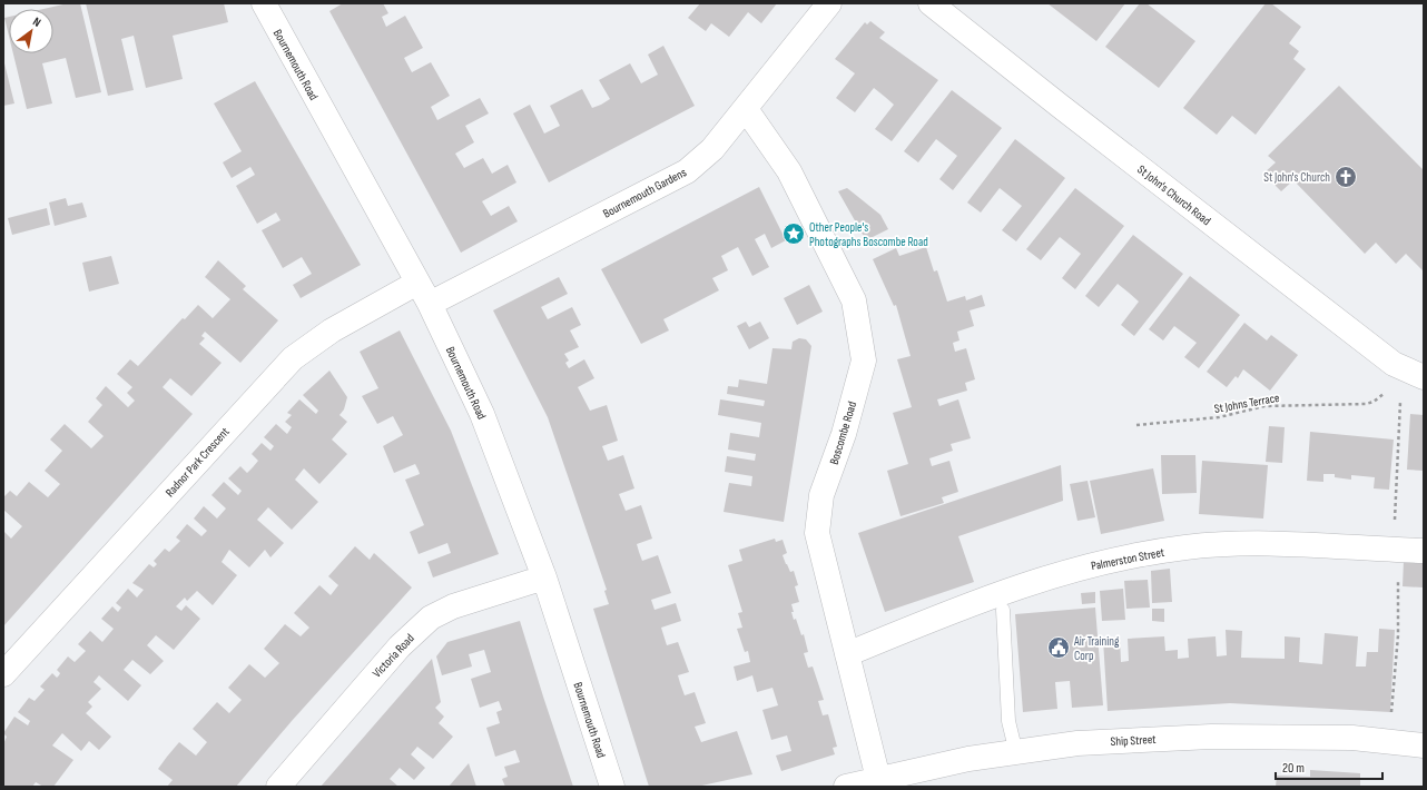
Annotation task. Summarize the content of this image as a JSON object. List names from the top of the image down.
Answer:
{
  "streets": {
    "street": [
      "Bournemouth Road",
      "Bournemouth Gardens",
      "St John's Church Road",
      "Boscombe Road",
      "Radnor Park Crescent",
      "Palmerston Street",
      "Victoria Road",
      "Ship Street"
    ],
    "path": ["St Johns Terrace"]
  },
  "crossings": [
    ["Bournemouth Road", "Bournemouth Gardens"],
    ["Bournemouth Road", "Radnor Park Crescent"],
    ["Bournemouth Road", "Victoria Road"],
    ["Bournemouth Gardens", "Boscombe Road"],
    ["Boscombe Road", "Palmerston Street"],
    ["Boscombe Road", "Ship Street"]
  ],
  "places": {
    "church": ["St John's Church"],
    "place": ["Other People's Photographs Boscombe Road"],
    "public building": ["Air Training Corp"]
  },
  "scale_bar": "20 m",
  "north": "top right"
}
